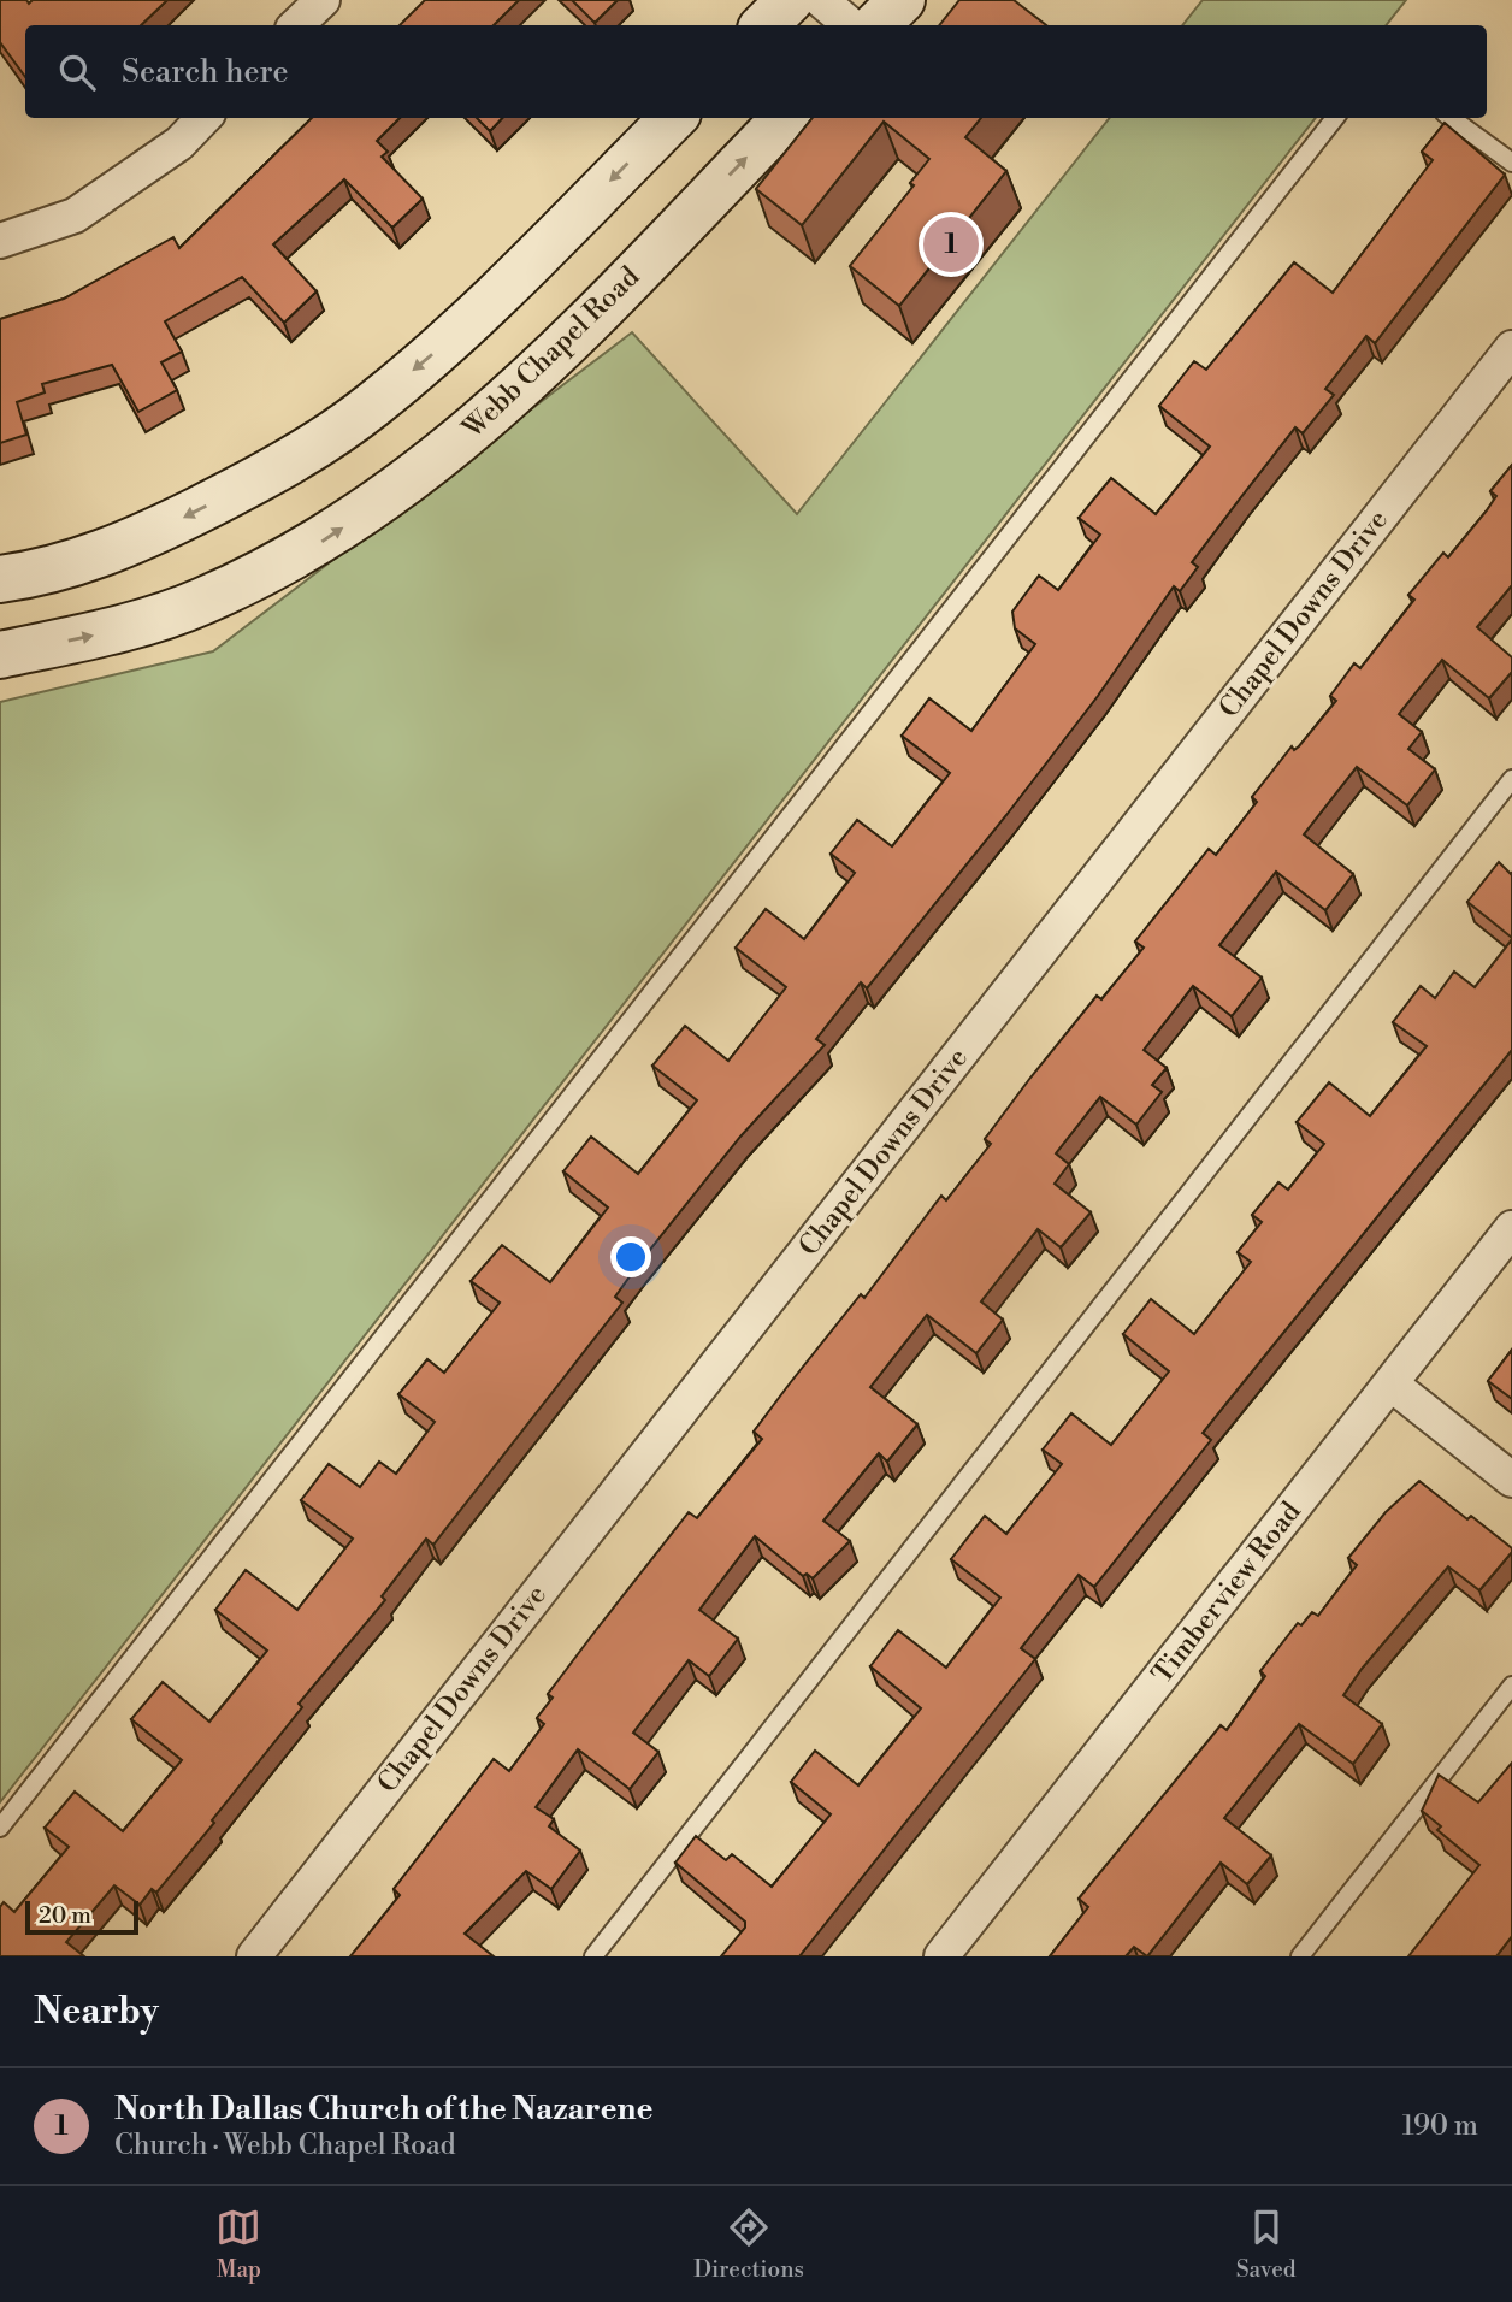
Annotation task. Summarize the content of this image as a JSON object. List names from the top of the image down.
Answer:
{
  "streets": {
    "main road": ["Webb Chapel Road"],
    "street": ["Chapel Downs Drive", "Timberview Road"]
  },
  "scale_bar": "20 m",
  "page": {
    "search": "Search here",
    "pins": "1",
    "scale": "20 m",
    "heading": "Nearby",
    "list": [
      {
        "mark": "1",
        "name": "North Dallas Church of the Nazarene",
        "note": "Church · Webb Chapel Road",
        "value": "190 m"
      }
    ],
    "nav": ["Map", "Directions", "Saved"]
  }
}
